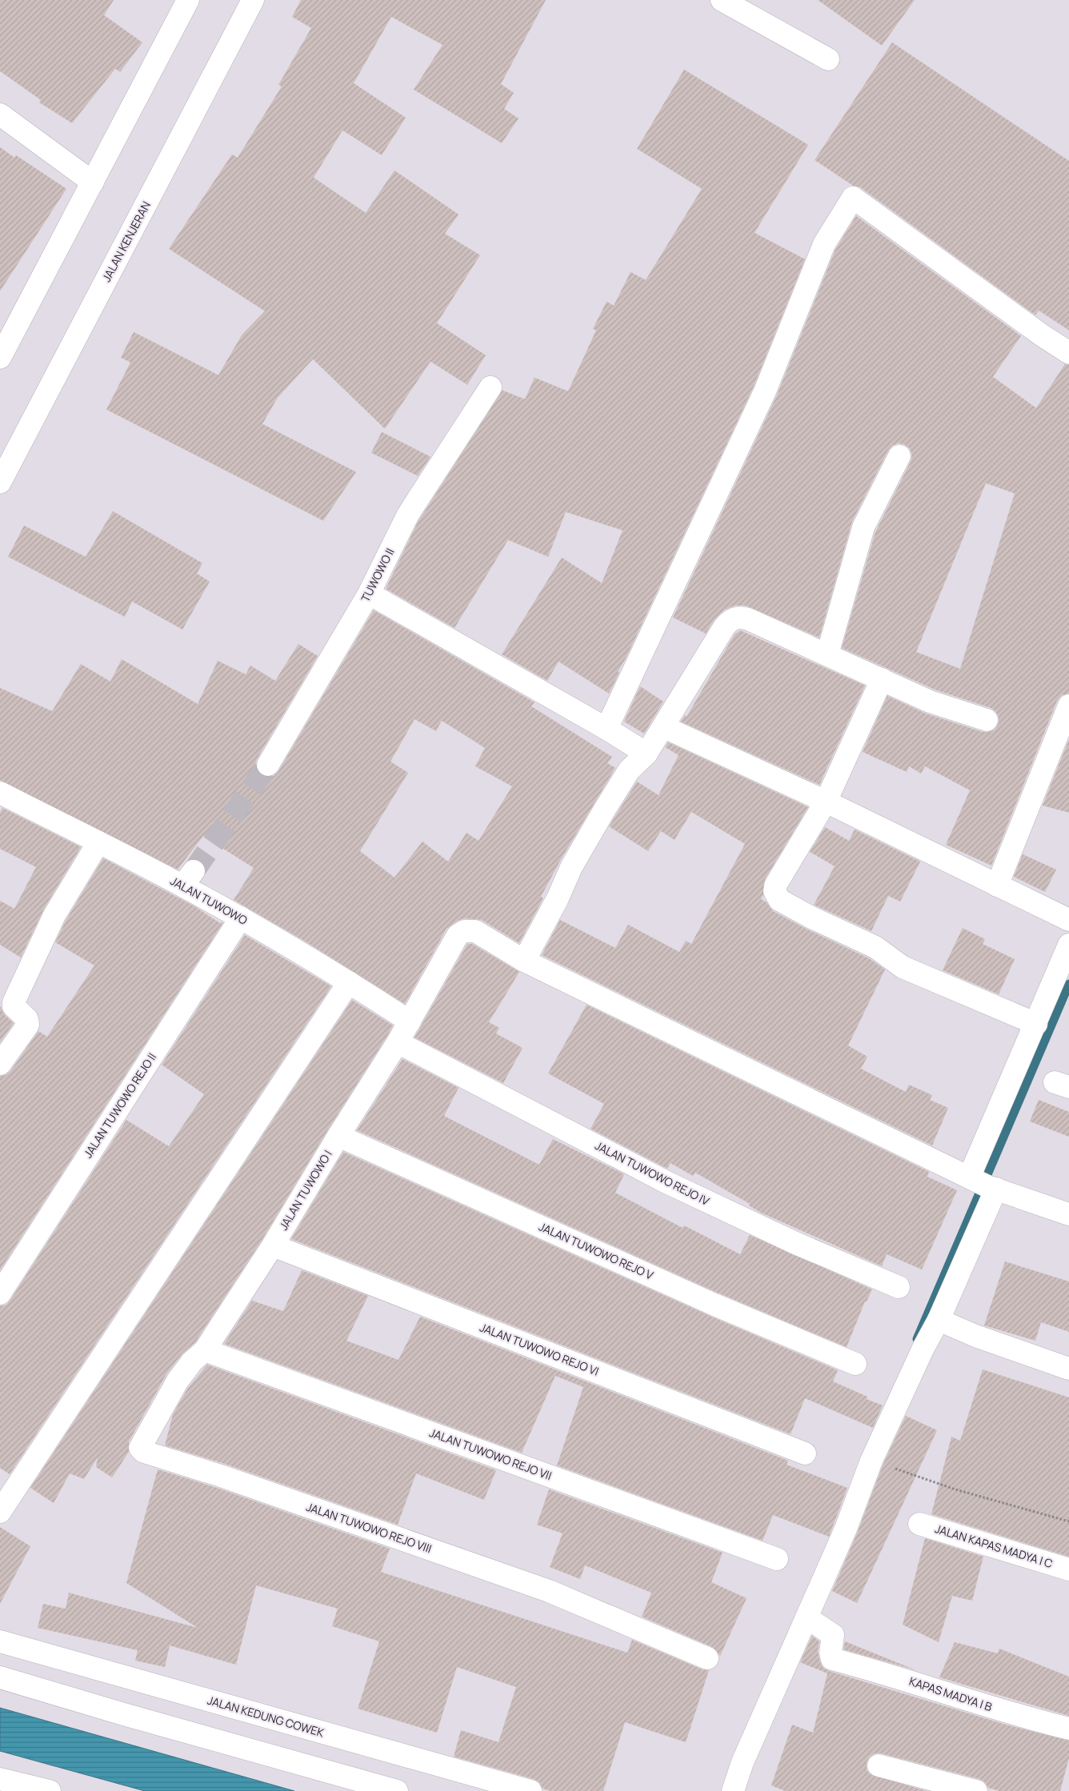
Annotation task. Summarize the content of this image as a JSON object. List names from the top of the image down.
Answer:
{
  "streets": {
    "main road": [
      "JALAN KENJERAN",
      "TUWOWO II",
      "JALAN TUWOWO",
      "JALAN TUWOWO REJO II",
      "JALAN TUWOWO REJO IV",
      "JALAN TUWOWO I",
      "JALAN TUWOWO REJO V",
      "JALAN TUWOWO REJO VI",
      "JALAN TUWOWO REJO VII",
      "JALAN TUWOWO REJO VIII",
      "JALAN KAPAS MADYA I C",
      "KAPAS MADYA I B",
      "JALAN KEDUNG COWEK"
    ]
  },
  "crossings": [
    ["JALAN TUWOWO", "JALAN TUWOWO REJO II"],
    ["JALAN TUWOWO", "JALAN TUWOWO I"],
    ["JALAN TUWOWO REJO IV", "JALAN TUWOWO I"],
    ["JALAN TUWOWO I", "JALAN TUWOWO REJO V"],
    ["JALAN TUWOWO I", "JALAN TUWOWO REJO VI"],
    ["JALAN TUWOWO I", "JALAN TUWOWO REJO VII"],
    ["JALAN TUWOWO I", "JALAN TUWOWO REJO VIII"],
    ["JALAN TUWOWO REJO VII", "JALAN TUWOWO REJO VIII"]
  ]
}
